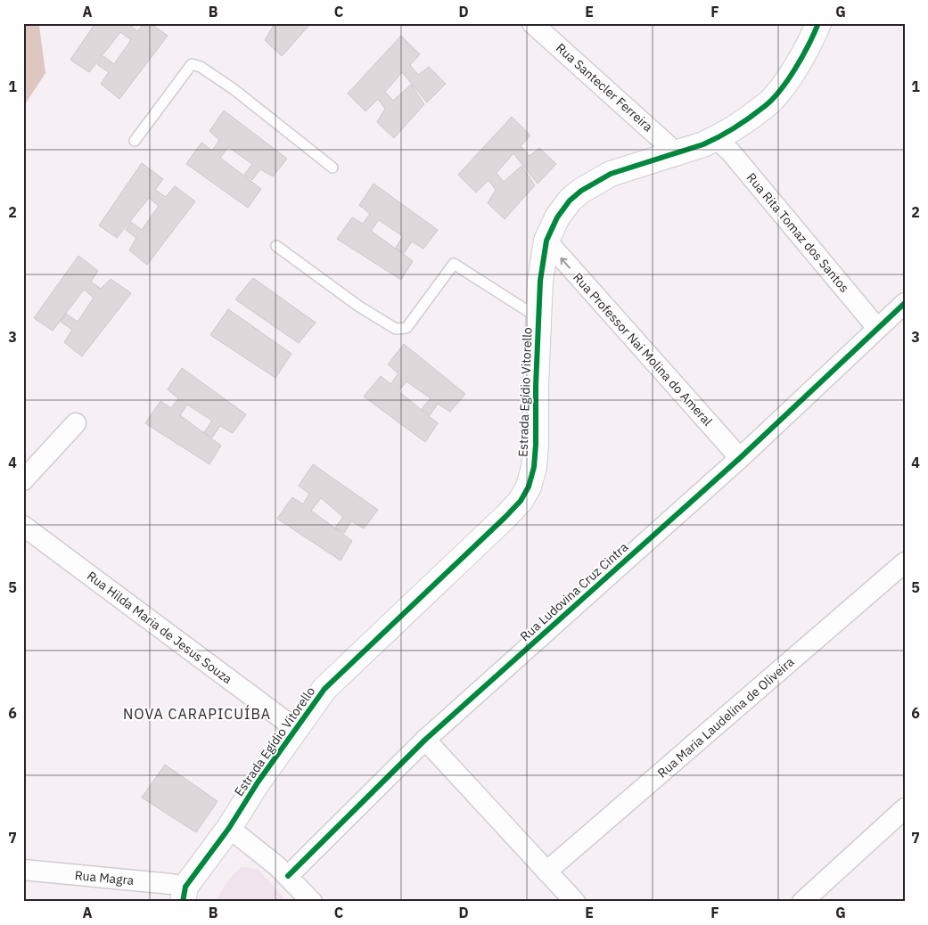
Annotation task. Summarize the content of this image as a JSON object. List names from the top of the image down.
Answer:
{
  "streets": {
    "street": [
      "Rua Santecler Ferreira",
      "Rua Rita Tomaz dos Santos",
      "Rua Professor Nai Molina do Ameral",
      "Estrada Egídio Vitorello",
      "Rua Ludovina Cruz Cintra",
      "Rua Hilda Maria de Jesus Souza",
      "Rua Maria Laudelina de Oliveira",
      "Rua Magra"
    ]
  },
  "crossings": [
    ["Rua Santecler Ferreira", "Estrada Egídio Vitorello"],
    ["Rua Rita Tomaz dos Santos", "Estrada Egídio Vitorello"],
    ["Rua Rita Tomaz dos Santos", "Rua Ludovina Cruz Cintra"],
    ["Rua Professor Nai Molina do Ameral", "Estrada Egídio Vitorello"],
    ["Rua Professor Nai Molina do Ameral", "Rua Ludovina Cruz Cintra"],
    ["Estrada Egídio Vitorello", "Rua Hilda Maria de Jesus Souza"],
    ["Estrada Egídio Vitorello", "Rua Magra"]
  ],
  "one_way": ["Rua Professor Nai Molina do Ameral"],
  "districts": ["NOVA CARAPICUÍBA"],
  "grid": {
    "columns": [
      "A",
      "B",
      "C",
      "D",
      "E",
      "F",
      "G"
    ],
    "rows": [
      "1",
      "2",
      "3",
      "4",
      "5",
      "6",
      "7"
    ]
  }
}
